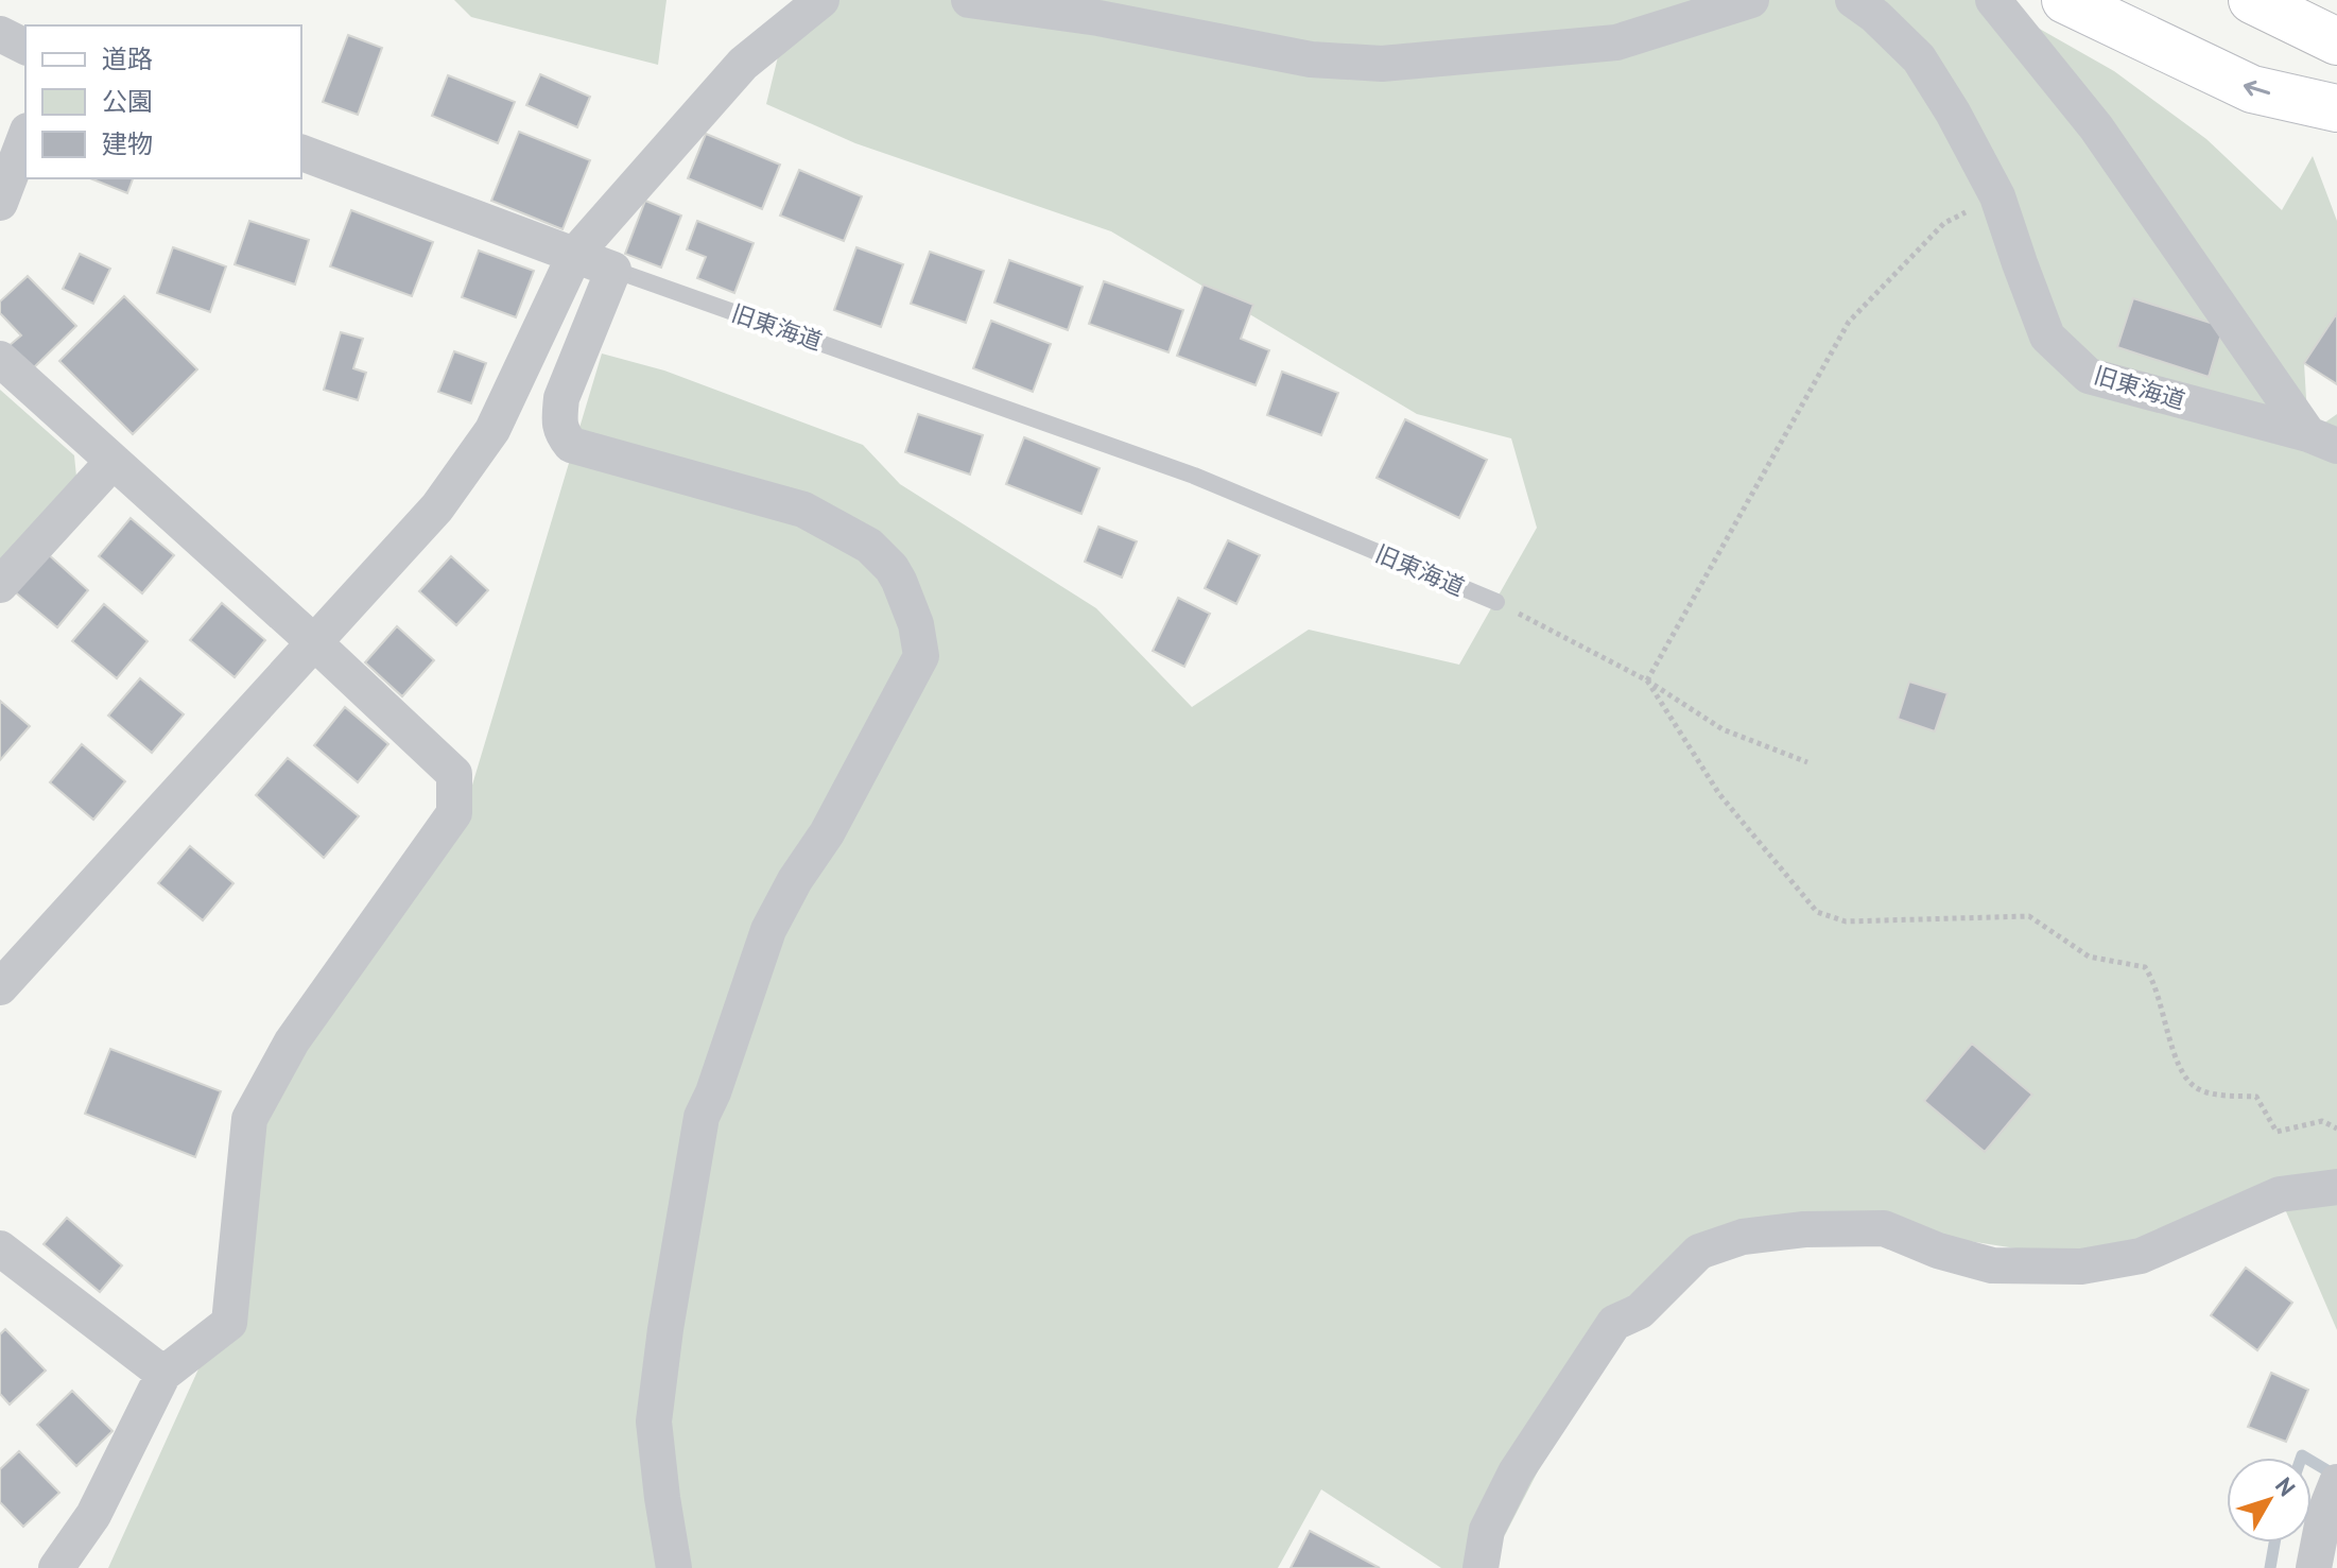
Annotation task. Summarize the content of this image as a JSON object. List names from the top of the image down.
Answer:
{
  "streets": {
    "street": ["旧東海道"]
  },
  "legend": ["道路", "公園", "建物"],
  "north": "top right"
}
